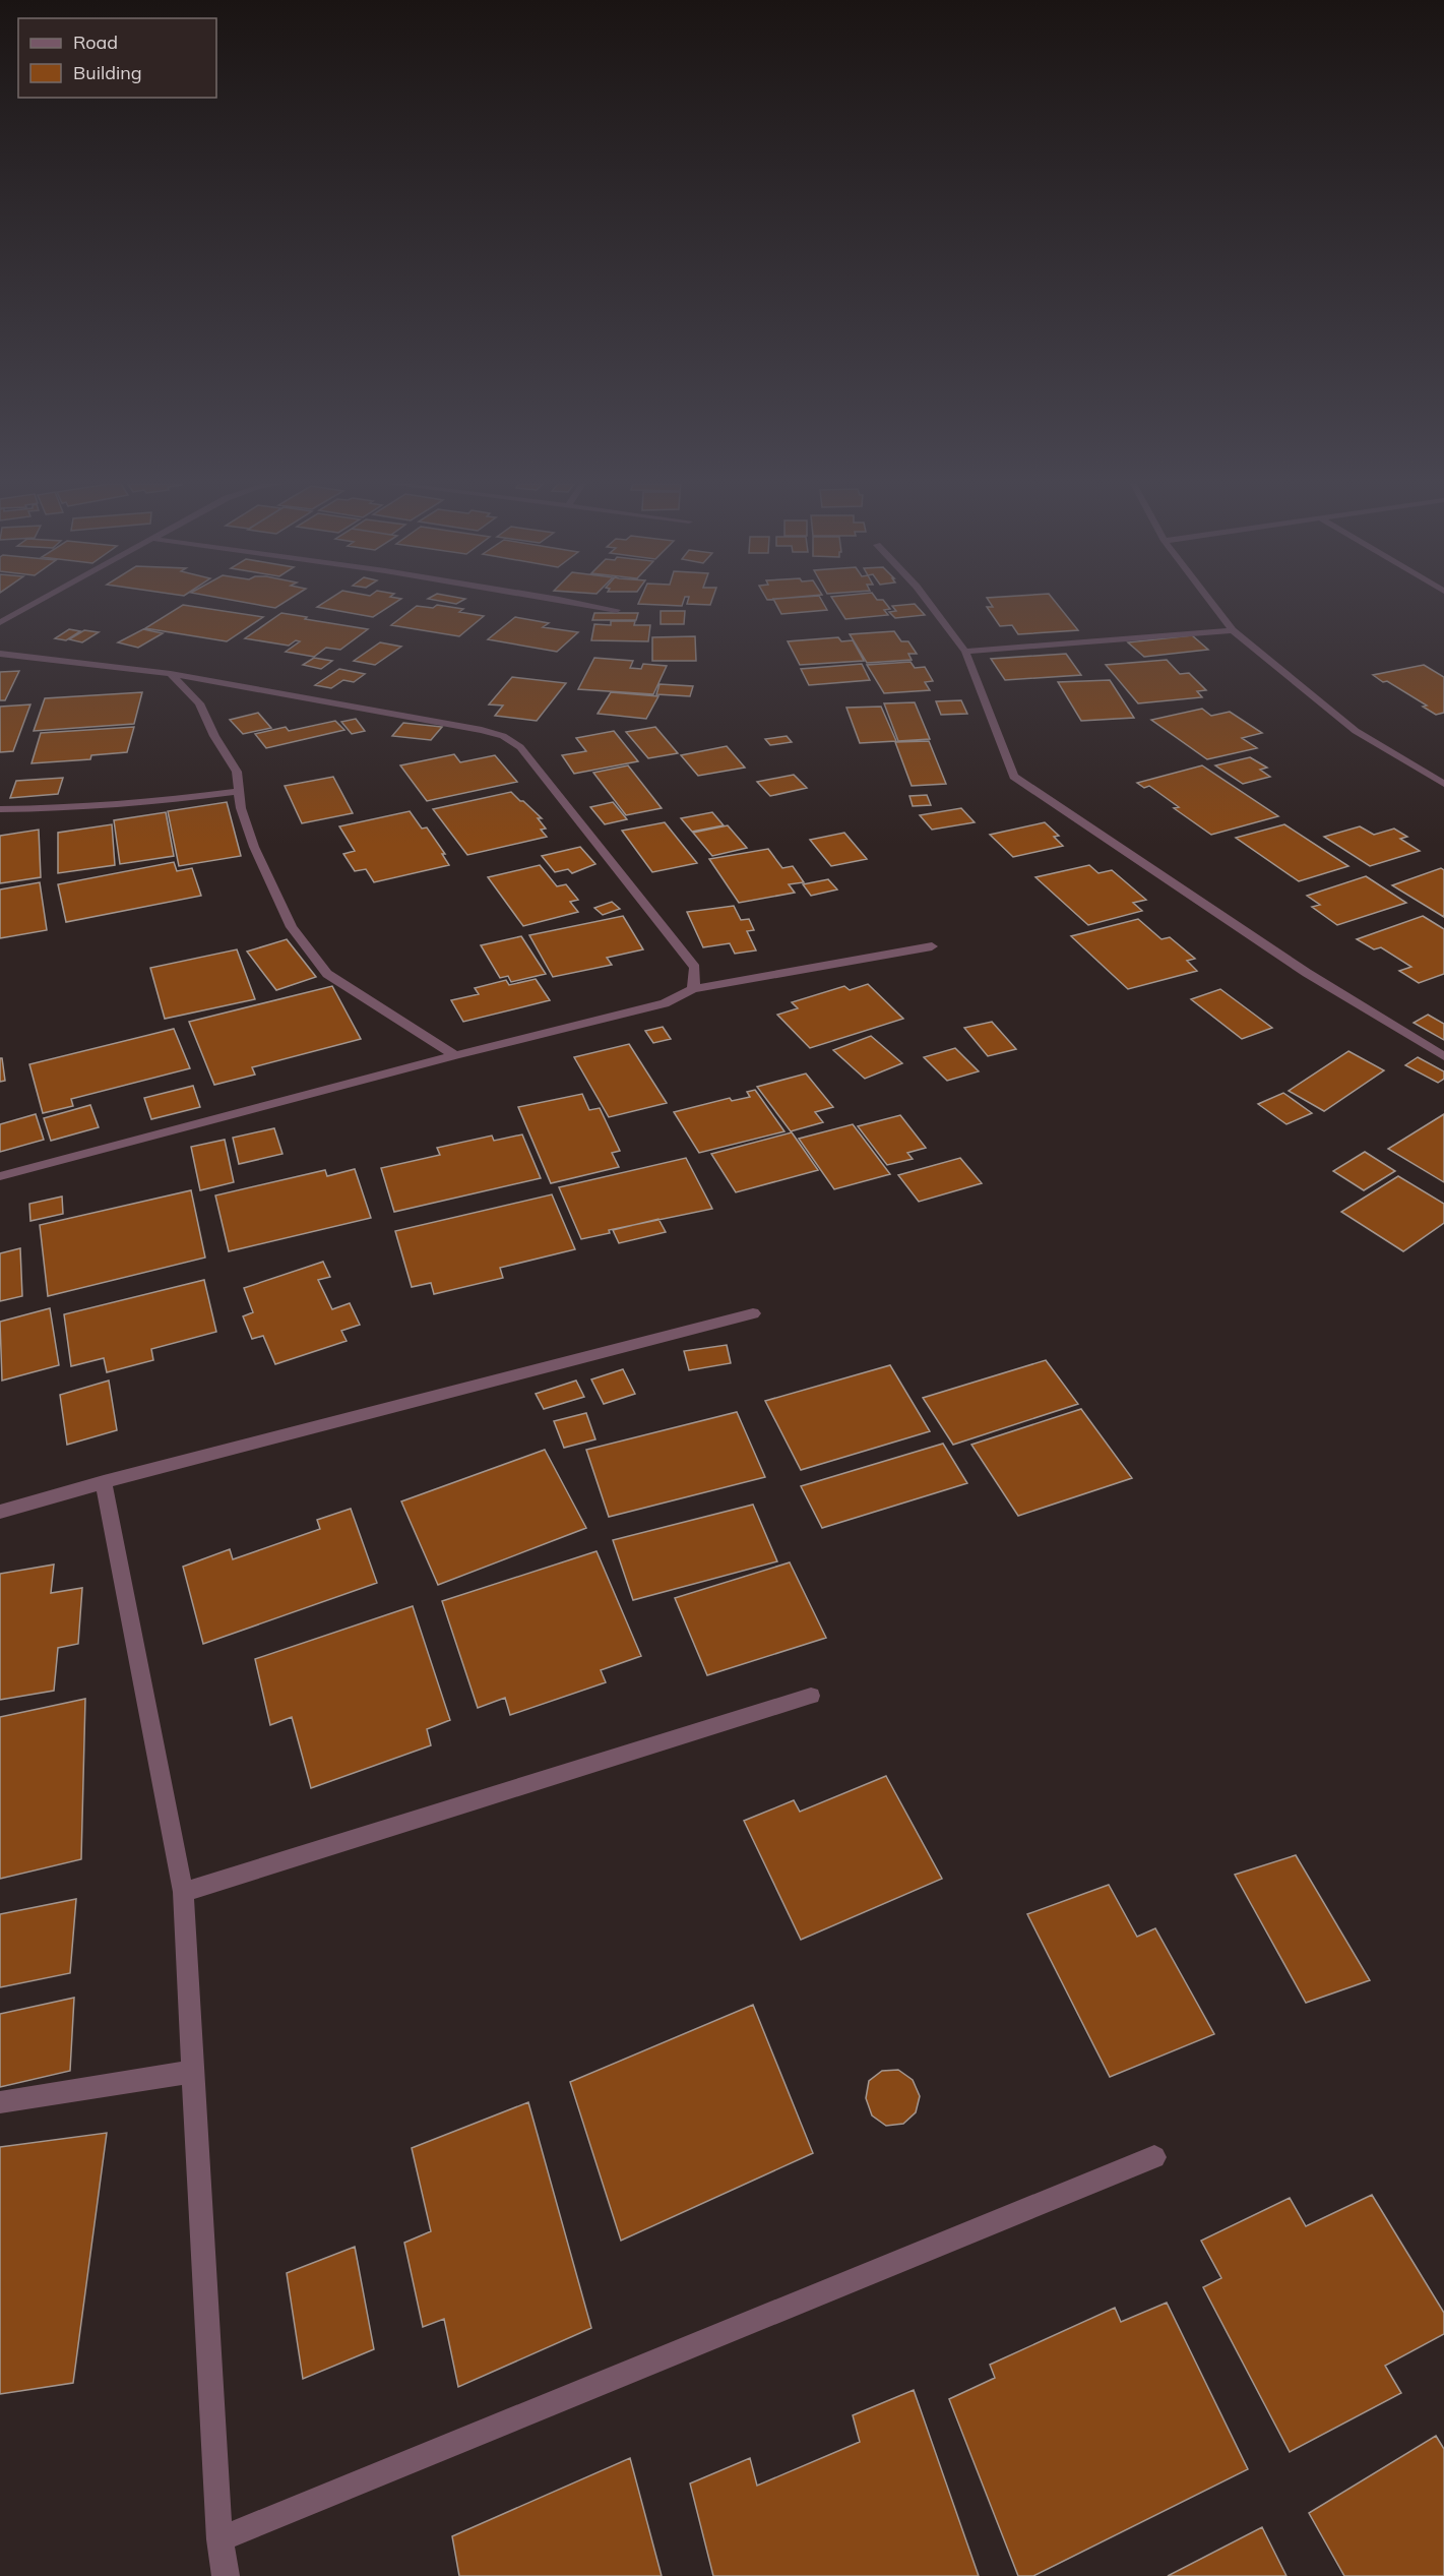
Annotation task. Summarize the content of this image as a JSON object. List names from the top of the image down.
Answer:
{
  "legend": ["Road", "Building"]
}
